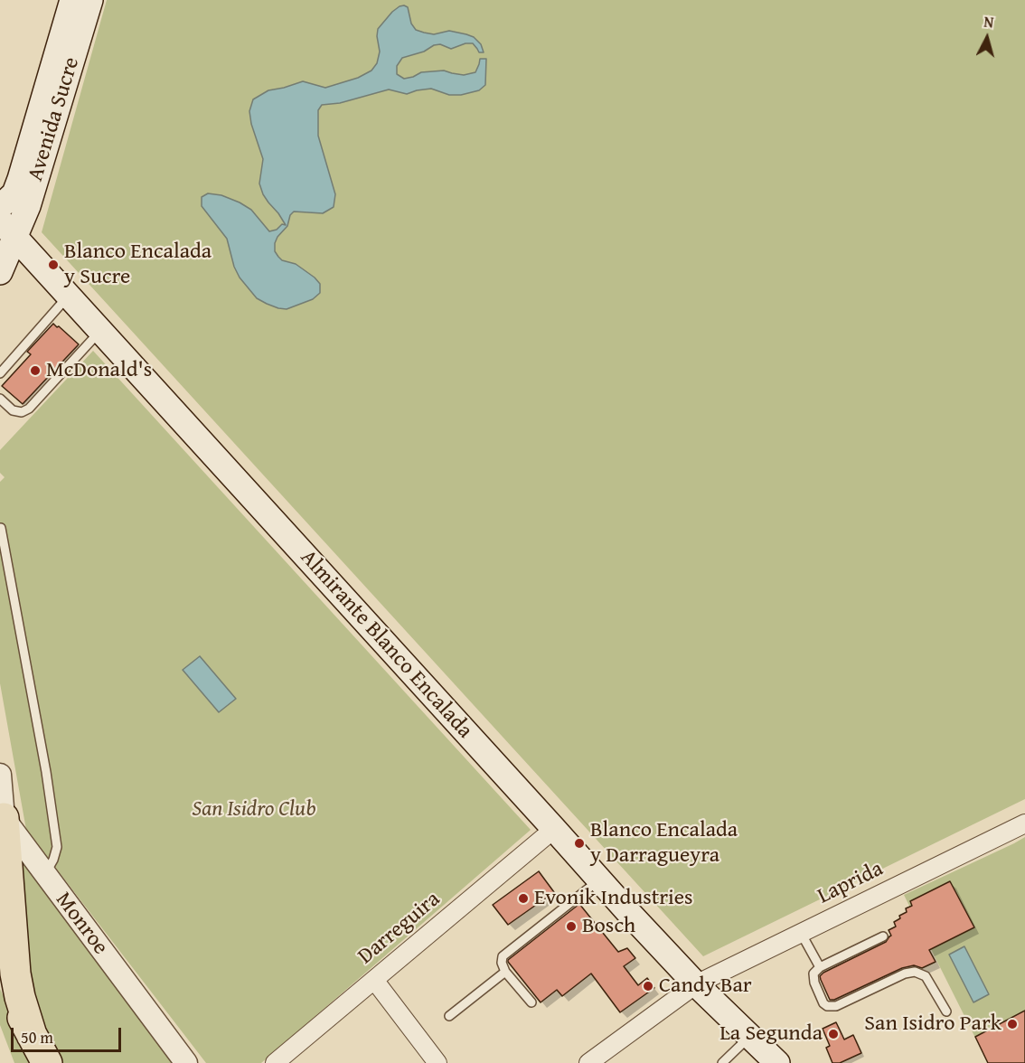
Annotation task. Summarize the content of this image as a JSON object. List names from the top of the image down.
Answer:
{
  "streets": {
    "main road": ["Avenida Sucre", "Almirante Blanco Encalada"],
    "street": ["Laprida", "Monroe", "Darreguira"]
  },
  "crossings": [
    ["Avenida Sucre", "Almirante Blanco Encalada"],
    ["Almirante Blanco Encalada", "Laprida"],
    ["Almirante Blanco Encalada", "Darreguira"]
  ],
  "parks": ["San Isidro Club"],
  "places": [
    "Blanco Encalada y Sucre",
    "McDonald's",
    "Blanco Encalada y Darragueyra",
    "Evonik Industries",
    "Bosch",
    "Candy Bar",
    "San Isidro Park",
    "La Segunda"
  ],
  "scale_bar": "50 m",
  "north": "top"
}
